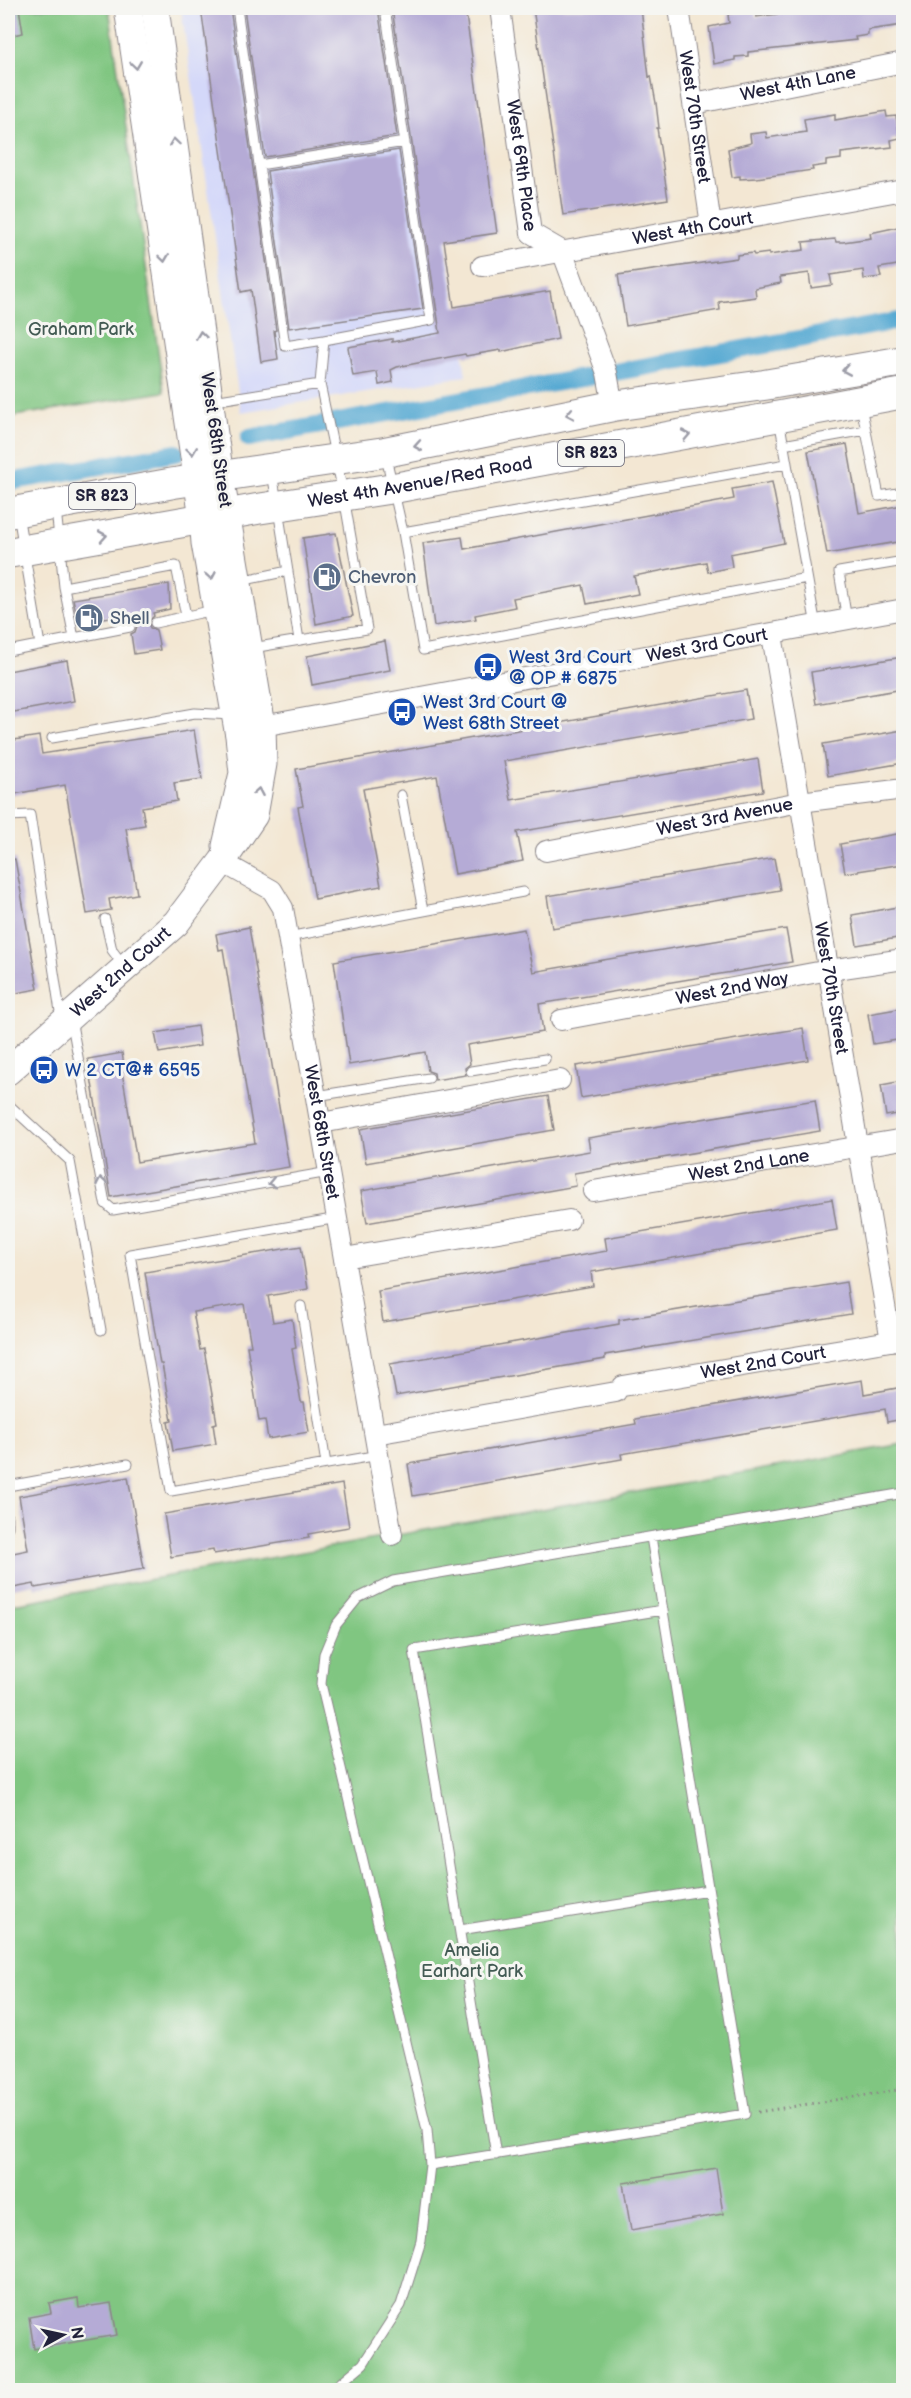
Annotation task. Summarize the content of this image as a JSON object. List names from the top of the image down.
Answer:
{
  "streets": {
    "main road": [
      "West 68th Street",
      "SR 823",
      "West 4th Avenue/Red Road",
      "West 2nd Court"
    ],
    "street": [
      "West 4th Lane",
      "West 70th Street",
      "West 69th Place",
      "West 4th Court",
      "West 3rd Court",
      "West 3rd Avenue",
      "West 2nd Way",
      "West 2nd Lane"
    ]
  },
  "crossings": [
    ["West 4th Lane", "West 70th Street"],
    ["West 70th Street", "West 4th Court"],
    ["West 70th Street", "West 3rd Court"],
    ["West 70th Street", "West 3rd Avenue"],
    ["West 70th Street", "West 2nd Court"],
    ["West 70th Street", "West 2nd Way"],
    ["West 70th Street", "West 2nd Lane"],
    ["West 69th Place", "West 4th Court"],
    ["West 68th Street", "West 4th Avenue/Red Road"],
    ["West 68th Street", "West 3rd Court"],
    ["West 68th Street", "West 2nd Court"]
  ],
  "parks": ["Graham Park", "Amelia Earhart Park"],
  "places": {
    "fuel station": ["Chevron", "Shell"],
    "bus stop": ["West 3rd Court @ OP # 6875", "West 3rd Court @ West 68th Street", "W 2 CT@# 6595"]
  },
  "north": "right"
}
